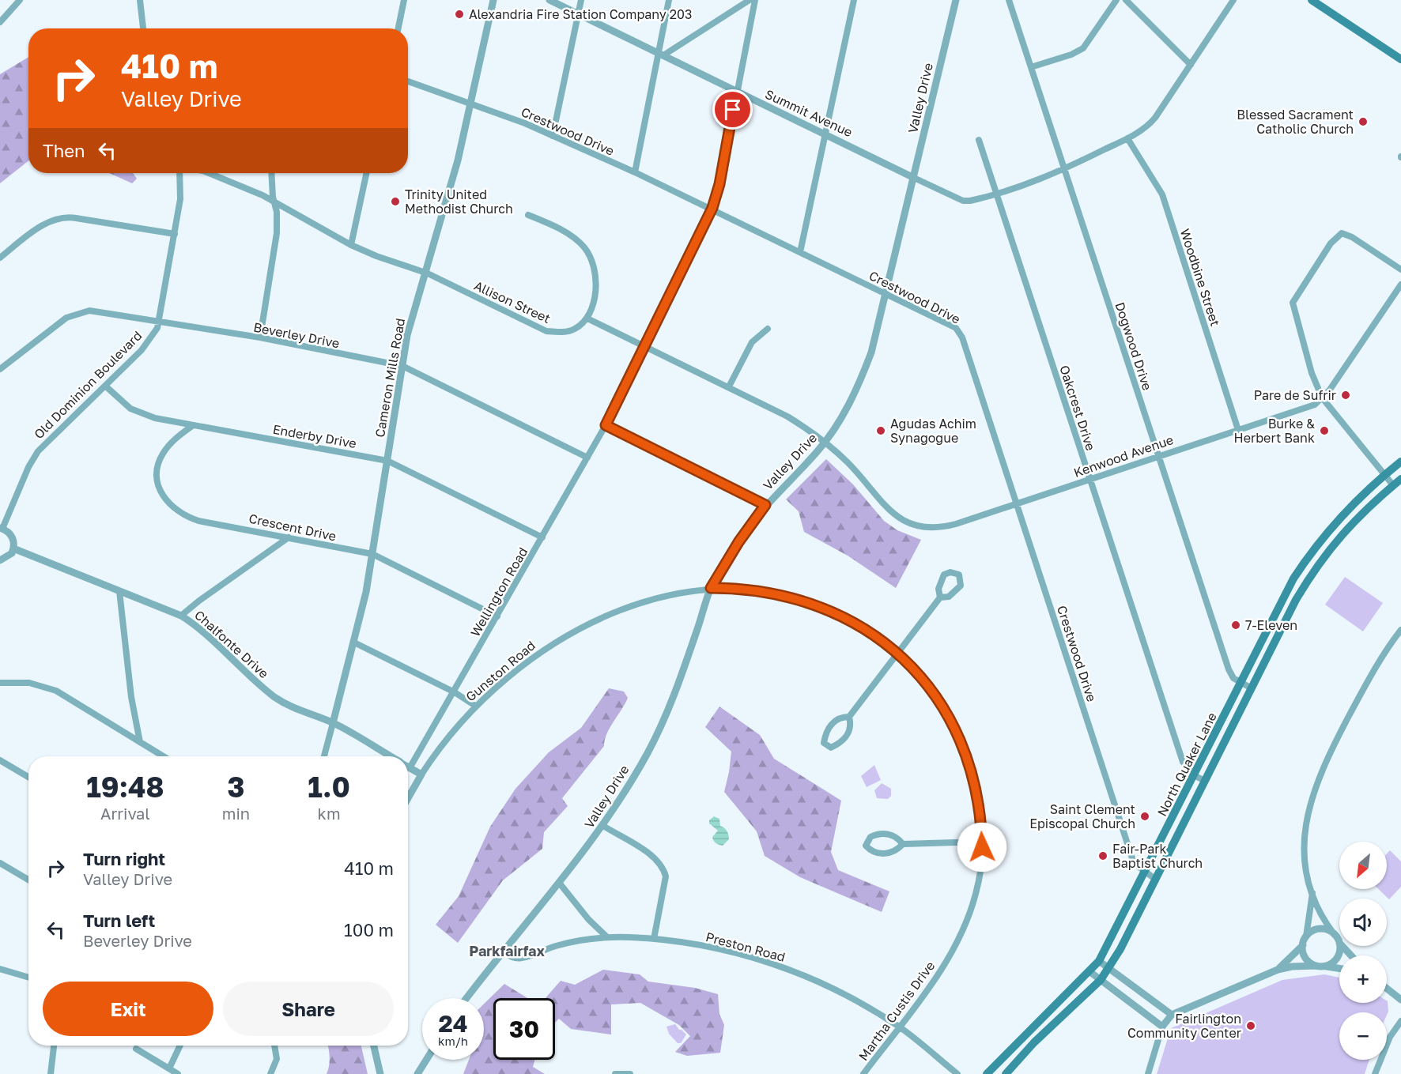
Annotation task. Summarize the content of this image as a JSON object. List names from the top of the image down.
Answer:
{
  "streets": {
    "main road": ["North Quaker Lane"],
    "street": [
      "Valley Drive",
      "Summit Avenue",
      "Crestwood Drive",
      "Woodbine Street",
      "Allison Street",
      "Beverley Drive",
      "Dogwood Drive",
      "Cameron Mills Road",
      "Old Dominion Boulevard",
      "Oakcrest Drive",
      "Enderby Drive",
      "Kenwood Avenue",
      "Crescent Drive",
      "Wellington Road",
      "Chalfonte Drive",
      "Gunston Road",
      "Preston Road",
      "Martha Custis Drive"
    ]
  },
  "crossings": [
    ["Valley Drive", "Summit Avenue"],
    ["Valley Drive", "Crestwood Drive"],
    ["Valley Drive", "Kenwood Avenue"],
    ["Valley Drive", "Gunston Road"],
    ["Valley Drive", "Preston Road"],
    ["Valley Drive", "Martha Custis Drive"],
    ["Summit Avenue", "Woodbine Street"],
    ["Summit Avenue", "Dogwood Drive"],
    ["Summit Avenue", "Oakcrest Drive"],
    ["Summit Avenue", "Wellington Road"],
    ["Crestwood Drive", "Cameron Mills Road"],
    ["Crestwood Drive", "Kenwood Avenue"],
    ["Crestwood Drive", "Wellington Road"],
    ["Crestwood Drive", "North Quaker Lane"],
    ["Woodbine Street", "Kenwood Avenue"],
    ["Allison Street", "Cameron Mills Road"],
    ["Beverley Drive", "Cameron Mills Road"],
    ["Beverley Drive", "Old Dominion Boulevard"],
    ["Beverley Drive", "Wellington Road"],
    ["Dogwood Drive", "Kenwood Avenue"],
    ["Dogwood Drive", "North Quaker Lane"],
    ["Cameron Mills Road", "Enderby Drive"],
    ["Cameron Mills Road", "Crescent Drive"],
    ["Cameron Mills Road", "Chalfonte Drive"],
    ["Old Dominion Boulevard", "Enderby Drive"],
    ["Old Dominion Boulevard", "Chalfonte Drive"],
    ["Oakcrest Drive", "Kenwood Avenue"],
    ["Oakcrest Drive", "North Quaker Lane"],
    ["Enderby Drive", "Crescent Drive"],
    ["Enderby Drive", "Wellington Road"],
    ["Crescent Drive", "Wellington Road"],
    ["Wellington Road", "Chalfonte Drive"],
    ["Chalfonte Drive", "Gunston Road"],
    ["Gunston Road", "Martha Custis Drive"],
    ["Preston Road", "Martha Custis Drive"]
  ],
  "districts": ["Parkfairfax"],
  "places": [
    "Alexandria Fire Station Company 203",
    "Blessed Sacrament Catholic Church",
    "Trinity United Methodist Church",
    "Pare de Sufrir",
    "Agudas Achim Synagogue",
    "Burke & Herbert Bank",
    "7-Eleven",
    "Saint Clement Episcopal Church",
    "Fair-Park Baptist Church",
    "Fairlington Community Center"
  ],
  "north": "bottom left",
  "page": {
    "turn": ["410 m", "Valley Drive"],
    "then": "Then",
    "eta": [
      "19:48",
      "Arrival",
      "3",
      "min",
      "1.0",
      "km"
    ],
    "list": [
      {
        "name": "Turn right",
        "note": "Valley Drive",
        "value": "410 m"
      },
      {
        "name": "Turn left",
        "note": "Beverley Drive",
        "value": "100 m"
      }
    ],
    "map_buttons": ["+", "−"],
    "buttons": ["Exit", "Share"],
    "speed": "24 km/h",
    "limit": "30"
  }
}
